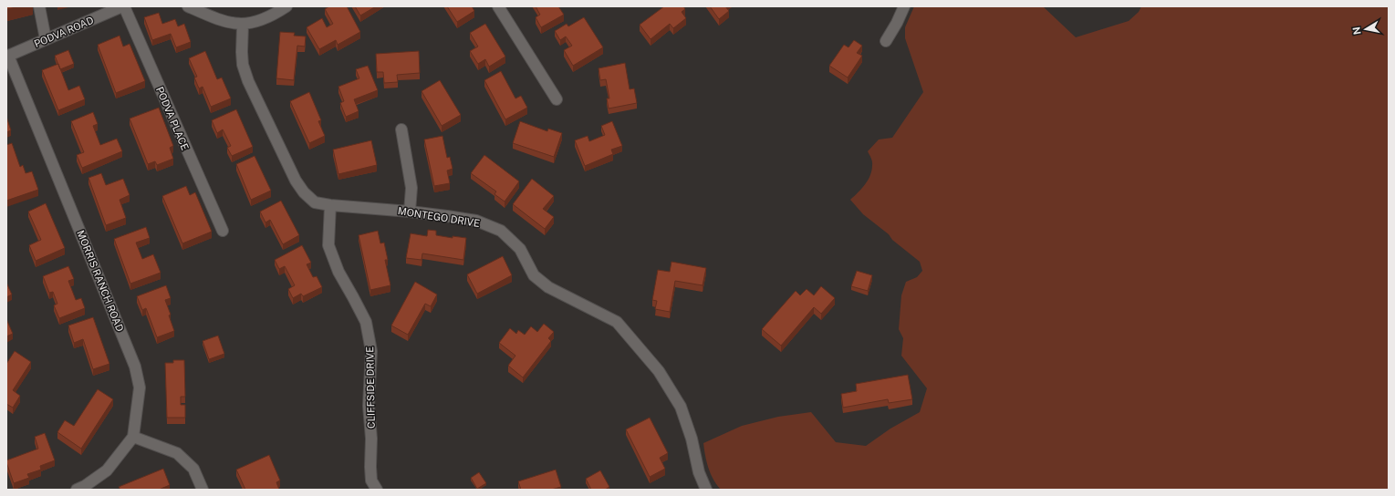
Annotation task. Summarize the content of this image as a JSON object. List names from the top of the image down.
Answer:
{
  "streets": {
    "street": [
      "PODVA ROAD",
      "PODVA PLACE",
      "MONTEGO DRIVE",
      "MORRIS RANCH ROAD",
      "CLIFFSIDE DRIVE"
    ]
  },
  "crossings": [
    ["PODVA ROAD", "PODVA PLACE"],
    ["PODVA ROAD", "MORRIS RANCH ROAD"],
    ["MONTEGO DRIVE", "CLIFFSIDE DRIVE"]
  ],
  "north": "left"
}
